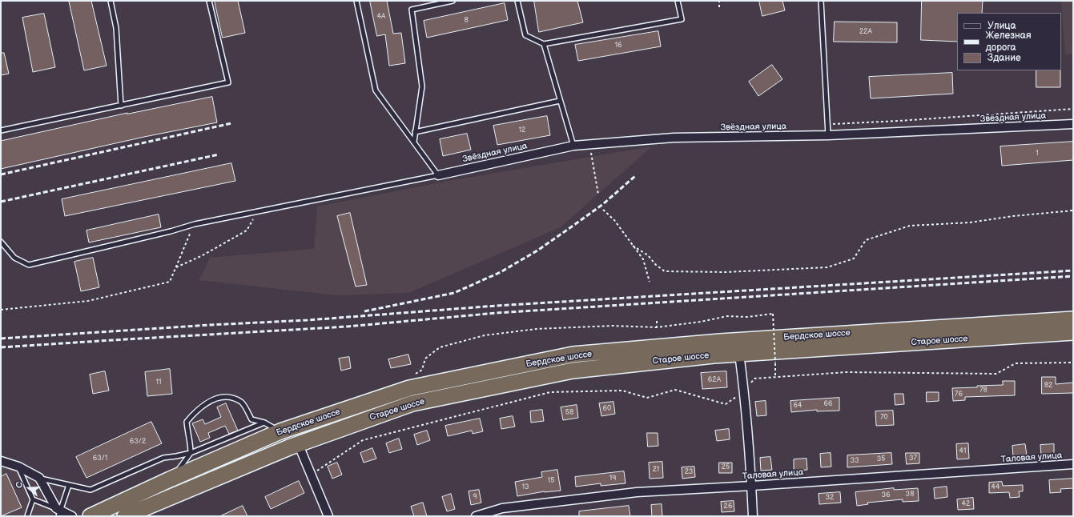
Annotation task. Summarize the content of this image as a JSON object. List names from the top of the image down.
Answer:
{
  "streets": {
    "highway": ["Бердское шоссе", "Старое шоссе"],
    "street": ["Звёздная улица", "Таловая улица"]
  },
  "crossings": [
    ["Бердское шоссе", "Старое шоссе"]
  ],
  "house_numbers": [
    "4А",
    "8",
    "22А",
    "16",
    "12",
    "1",
    "62А",
    "11",
    "82",
    "78",
    "76",
    "66",
    "64",
    "60",
    "58",
    "70",
    "63/2",
    "41",
    "63/1",
    "37",
    "35",
    "33",
    "25",
    "21",
    "23",
    "19",
    "15",
    "13",
    "44",
    "38",
    "36",
    "9",
    "32",
    "42",
    "26"
  ],
  "legend": ["Улица", "Железная дорога", "Здание"],
  "north": "left"
}
